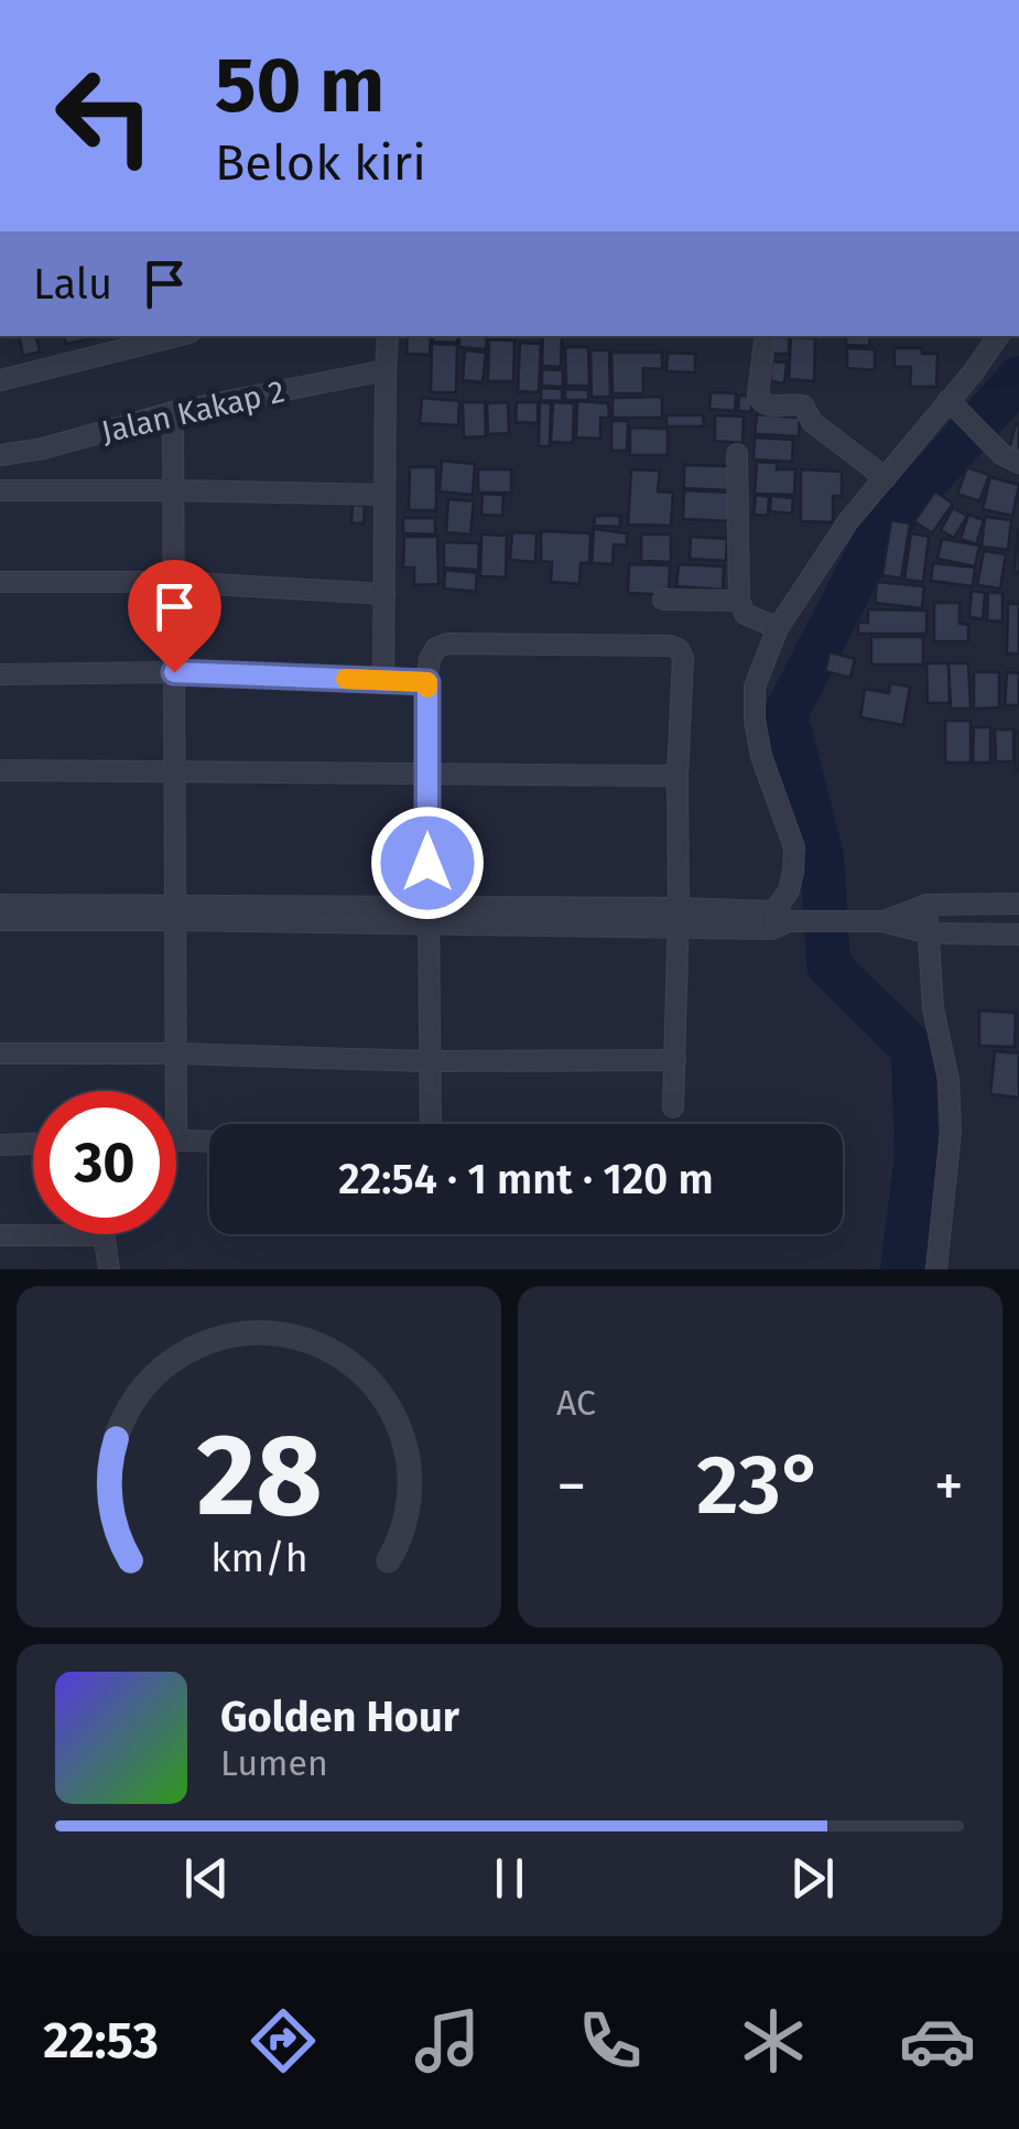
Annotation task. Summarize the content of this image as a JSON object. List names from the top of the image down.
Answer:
{
  "streets": {
    "street": ["Jalan Kakap 2"]
  },
  "page": {
    "turn": ["50 m", "Belok kiri"],
    "then": "Lalu",
    "limit": "30",
    "trip": "22:54 · 1 mnt · 120 m",
    "tile": "AC",
    "heat": ["−", "23°", "+"],
    "song": ["Golden Hour", "Lumen"],
    "tabs": "22:53",
    "gauge": ["28", "km/h"]
  }
}
